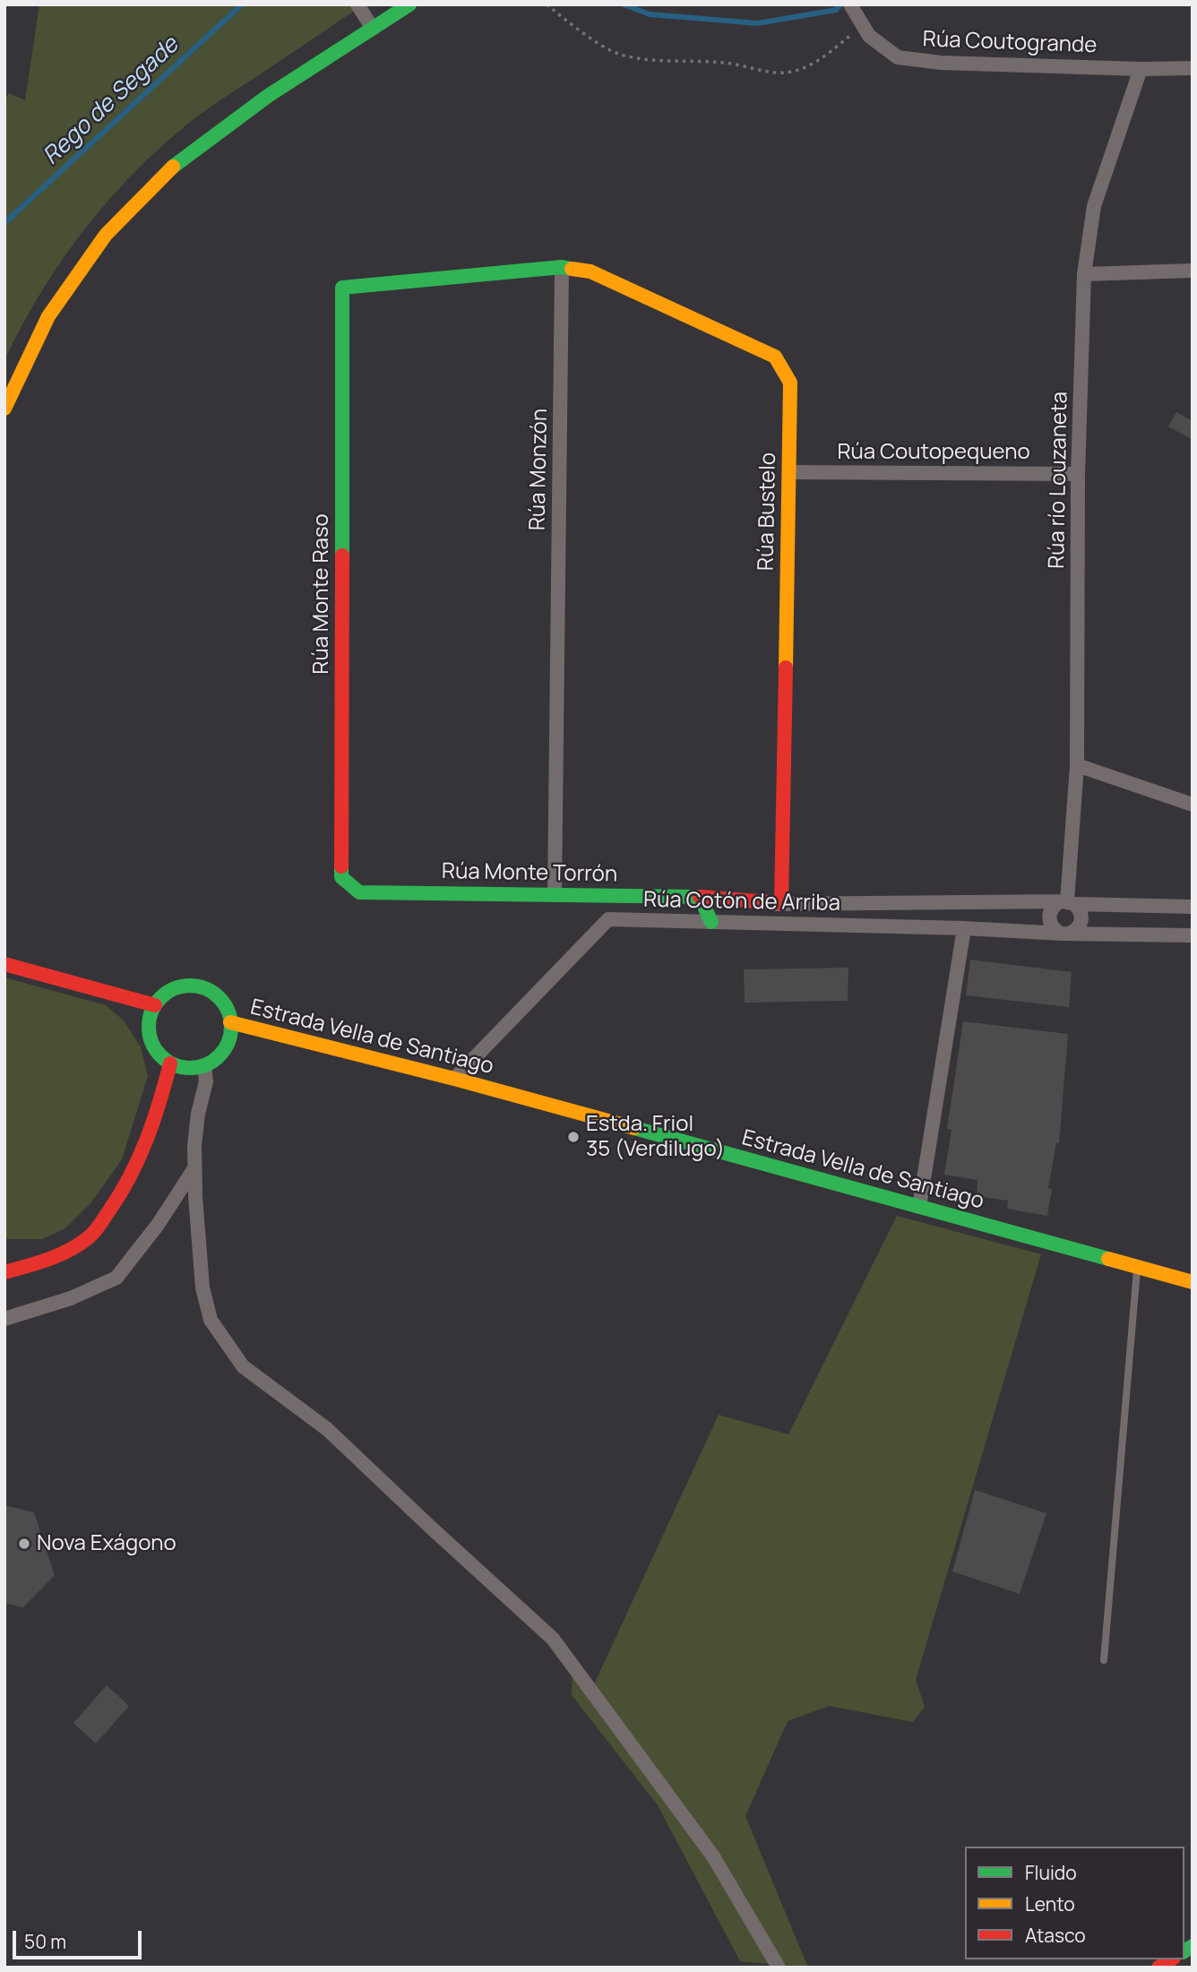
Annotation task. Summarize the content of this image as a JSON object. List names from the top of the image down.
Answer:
{
  "streets": {
    "main road": [
      "Rúa Bustelo",
      "Rúa Monte Raso",
      "Rúa Monte Torrón",
      "Estrada Vella de Santiago"
    ],
    "street": [
      "Rúa Coutogrande",
      "Rúa Coutopequeno",
      "Rúa Monzón",
      "Rúa río Louzaneta",
      "Rúa Cotón de Arriba"
    ]
  },
  "crossings": [
    ["Rúa Coutogrande", "Rúa río Louzaneta"],
    ["Rúa Coutopequeno", "Rúa río Louzaneta"],
    ["Rúa Coutopequeno", "Rúa Bustelo"],
    ["Rúa Monzón", "Rúa Bustelo"],
    ["Rúa Monzón", "Rúa Monte Raso"],
    ["Rúa Monzón", "Rúa Monte Torrón"],
    ["Rúa río Louzaneta", "Rúa Monte Torrón"],
    ["Rúa río Louzaneta", "Rúa Cotón de Arriba"],
    ["Rúa Bustelo", "Rúa Monte Raso"],
    ["Rúa Bustelo", "Rúa Monte Torrón"],
    ["Rúa Monte Raso", "Rúa Monte Torrón"],
    ["Rúa Monte Torrón", "Rúa Cotón de Arriba"],
    ["Rúa Cotón de Arriba", "Estrada Vella de Santiago"]
  ],
  "water": ["Rego de Segade"],
  "places": ["Estda. Friol 35 (Verdilugo)", "Nova Exágono"],
  "legend": ["Fluido", "Lento", "Atasco"],
  "scale_bar": "50 m"
}
